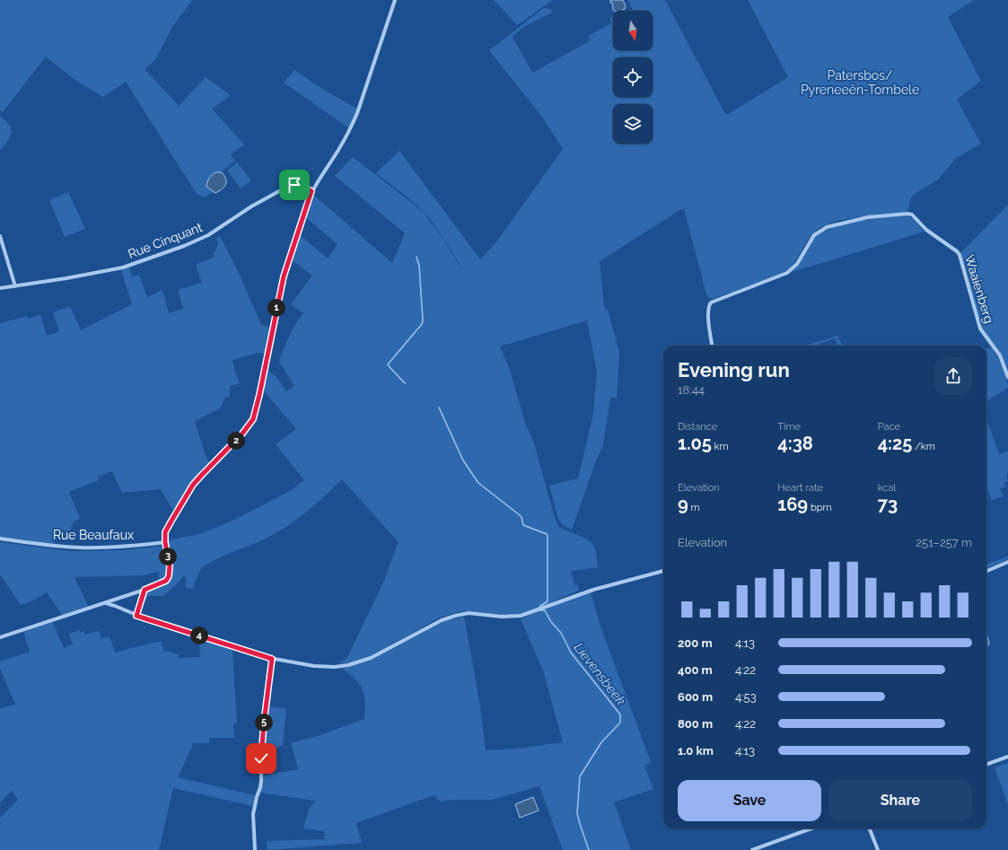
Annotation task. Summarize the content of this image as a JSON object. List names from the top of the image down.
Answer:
{
  "streets": {
    "street": ["Rue Cinquant", "Waaienberg", "Rue Beaufaux"]
  },
  "water": ["Lievensbeek"],
  "parks": ["Patersbos/ Pyreneeën-Tombele"],
  "north": "bottom",
  "page": {
    "pins": [
      "1",
      "2",
      "3",
      "4",
      "5"
    ],
    "heading": ["Evening run", "18:44"],
    "stats": [
      ["Distance", "1.05 km"],
      ["Time", "4:38"],
      ["Pace", "4:25 /km"],
      ["Elevation", "9 m"],
      ["Heart rate", "169 bpm"],
      ["kcal", "73"]
    ],
    "chart": ["Elevation", "251–257 m"],
    "list": [
      {
        "name": "200 m",
        "note": "4:13"
      },
      {
        "name": "400 m",
        "note": "4:22"
      },
      {
        "name": "600 m",
        "note": "4:53"
      },
      {
        "name": "800 m",
        "note": "4:22"
      },
      {
        "name": "1.0 km",
        "note": "4:13"
      }
    ],
    "buttons": ["Save", "Share"]
  }
}
